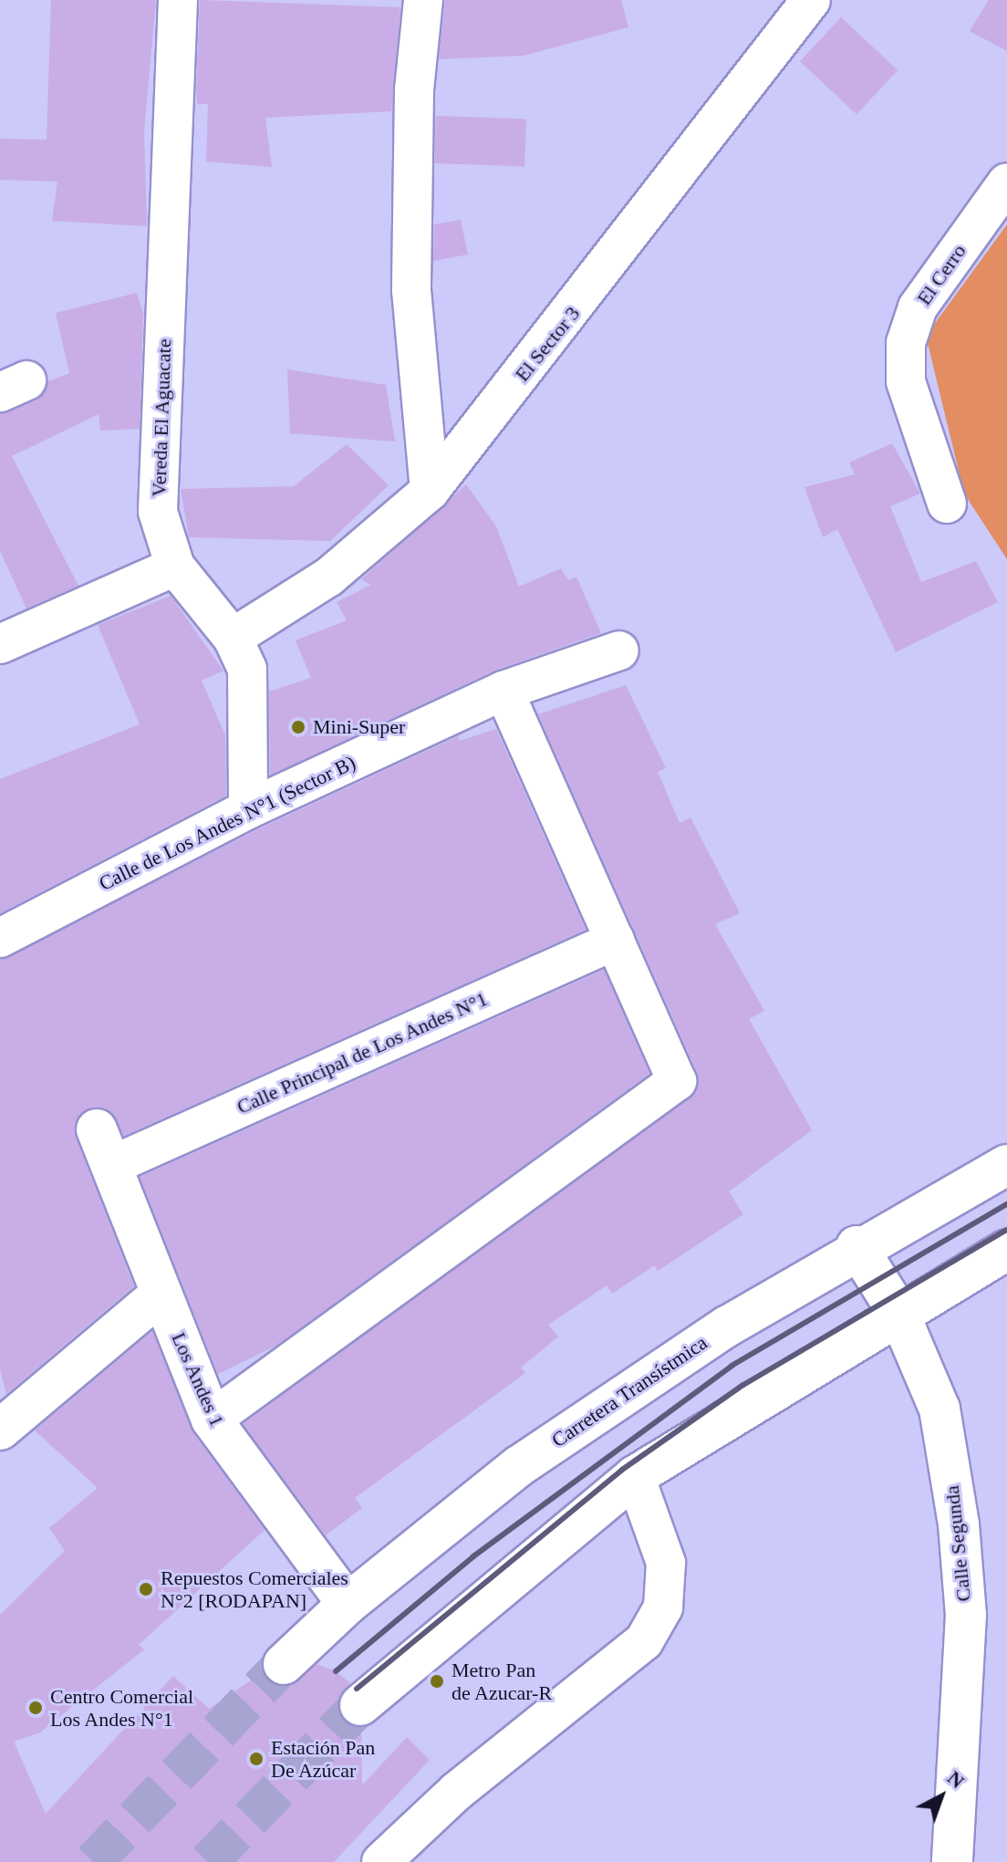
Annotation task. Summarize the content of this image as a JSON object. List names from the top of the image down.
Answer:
{
  "streets": {
    "main road": ["Los Andes 1", "Carretera Transístmica", "Calle Segunda"],
    "street": [
      "El Cerro",
      "El Sector 3",
      "Vereda El Aguacate",
      "Calle de Los Andes N°1 (Sector B)",
      "Calle Principal de Los Andes N°1"
    ]
  },
  "crossings": [
    ["El Sector 3", "Vereda El Aguacate"],
    ["Vereda El Aguacate", "Calle de Los Andes N°1 (Sector B)"],
    ["Calle Principal de Los Andes N°1", "Los Andes 1"],
    ["Los Andes 1", "Carretera Transístmica"],
    ["Carretera Transístmica", "Calle Segunda"]
  ],
  "places": [
    "Mini-Super",
    "Repuestos Comerciales N°2 [RODAPAN]",
    "Metro Pan de Azucar-R",
    "Centro Comercial Los Andes N°1",
    "Estación Pan De Azúcar"
  ],
  "north": "top right"
}
